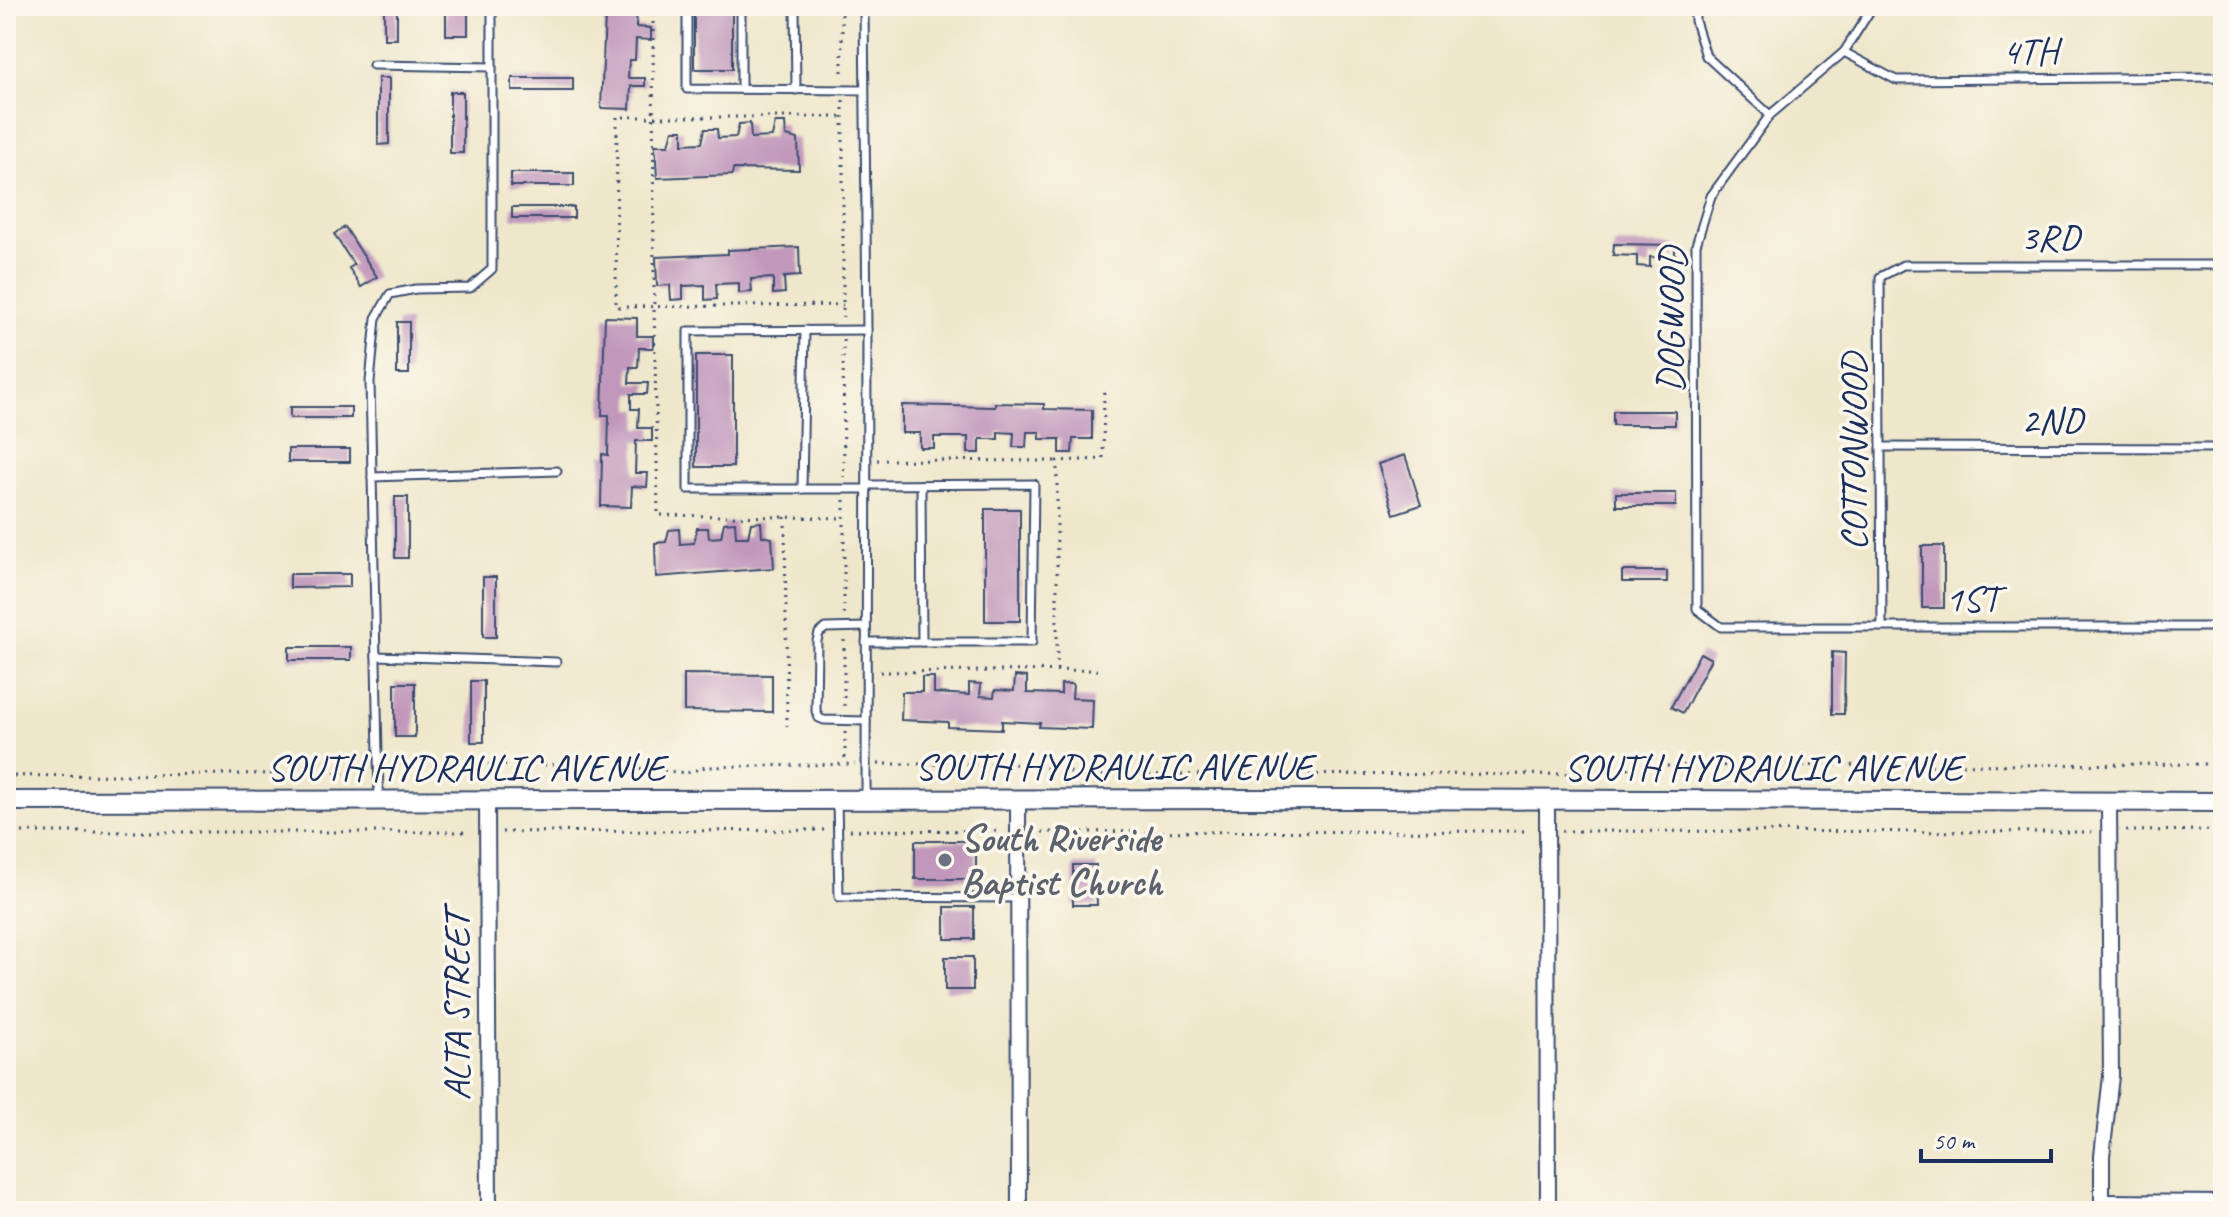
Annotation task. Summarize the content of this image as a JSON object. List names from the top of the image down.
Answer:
{
  "streets": {
    "street": ["SOUTH HYDRAULIC AVENUE", "ALTA STREET"],
    "lane": [
      "4TH",
      "3RD",
      "DOGWOOD",
      "2ND",
      "COTTONWOOD",
      "1ST"
    ]
  },
  "crossings": [
    ["3RD", "COTTONWOOD"],
    ["DOGWOOD", "1ST"],
    ["2ND", "COTTONWOOD"],
    ["COTTONWOOD", "1ST"],
    ["SOUTH HYDRAULIC AVENUE", "ALTA STREET"]
  ],
  "places": ["South Riverside Baptist Church"],
  "scale_bar": "50 m"
}
